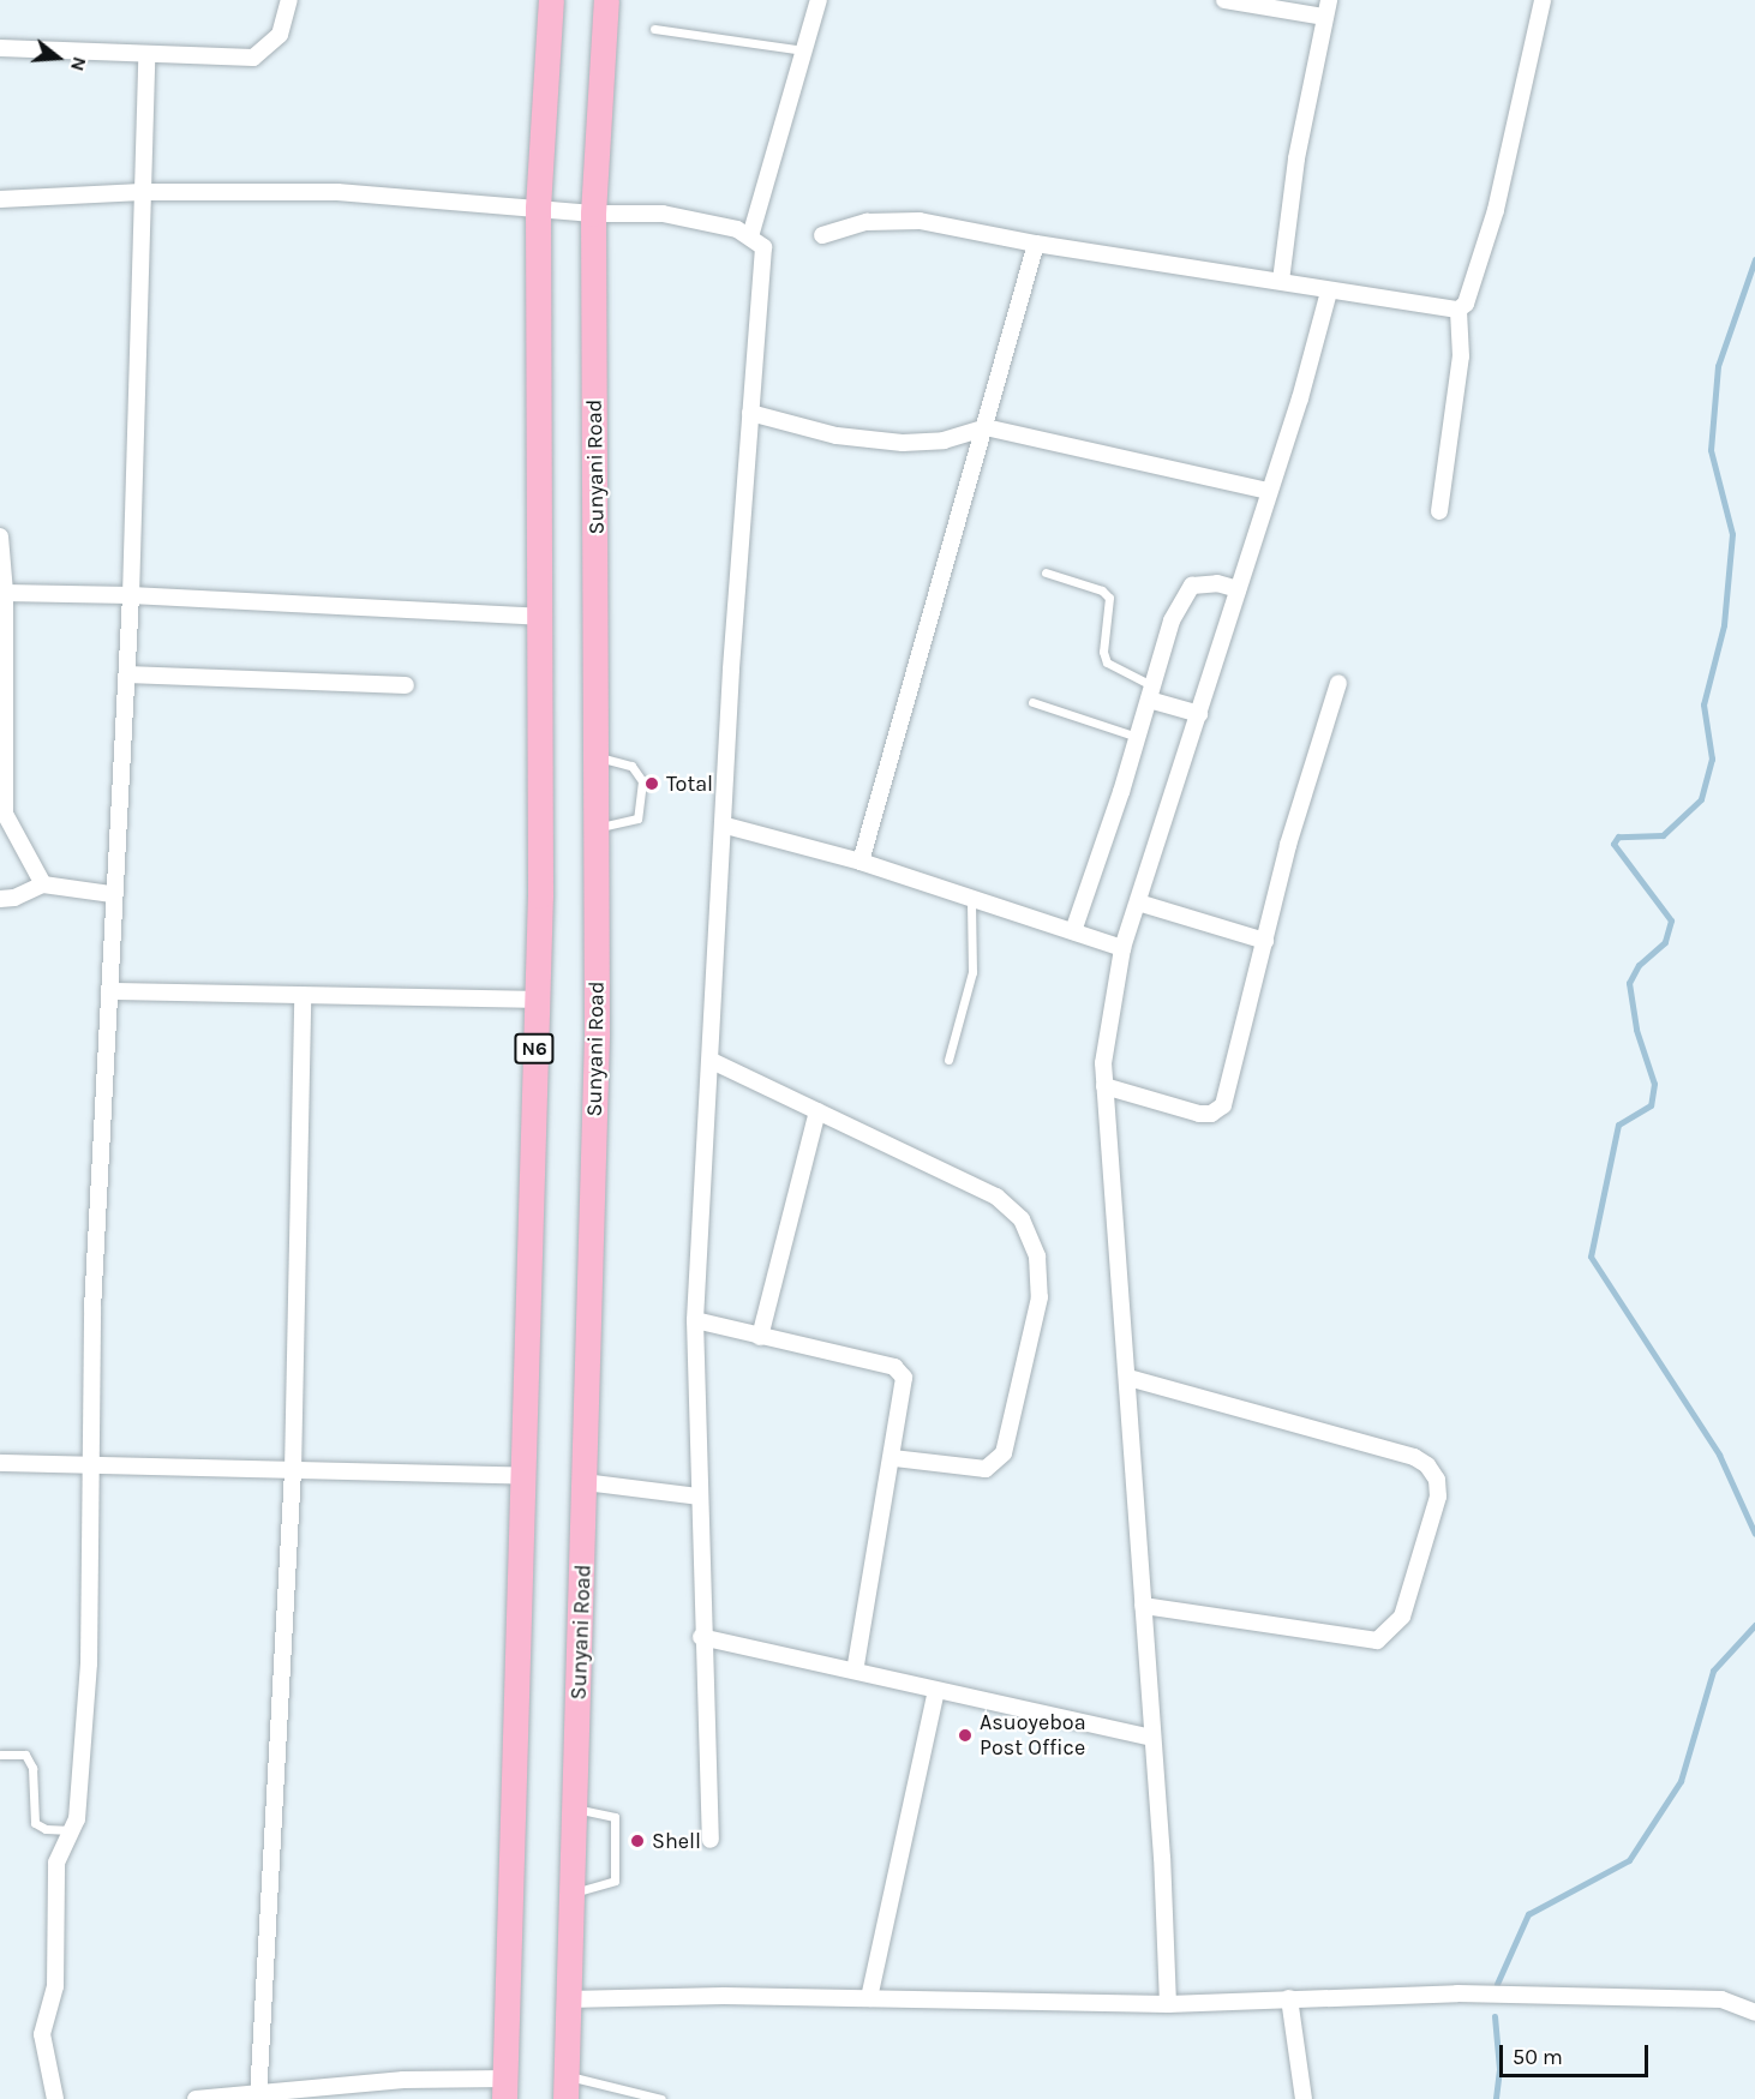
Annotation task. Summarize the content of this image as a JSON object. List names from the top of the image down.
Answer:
{
  "streets": {
    "main road": ["Sunyani Road", "N6"]
  },
  "places": ["Total", "Asuoyeboa Post Office", "Shell"],
  "scale_bar": "50 m",
  "north": "right"
}
